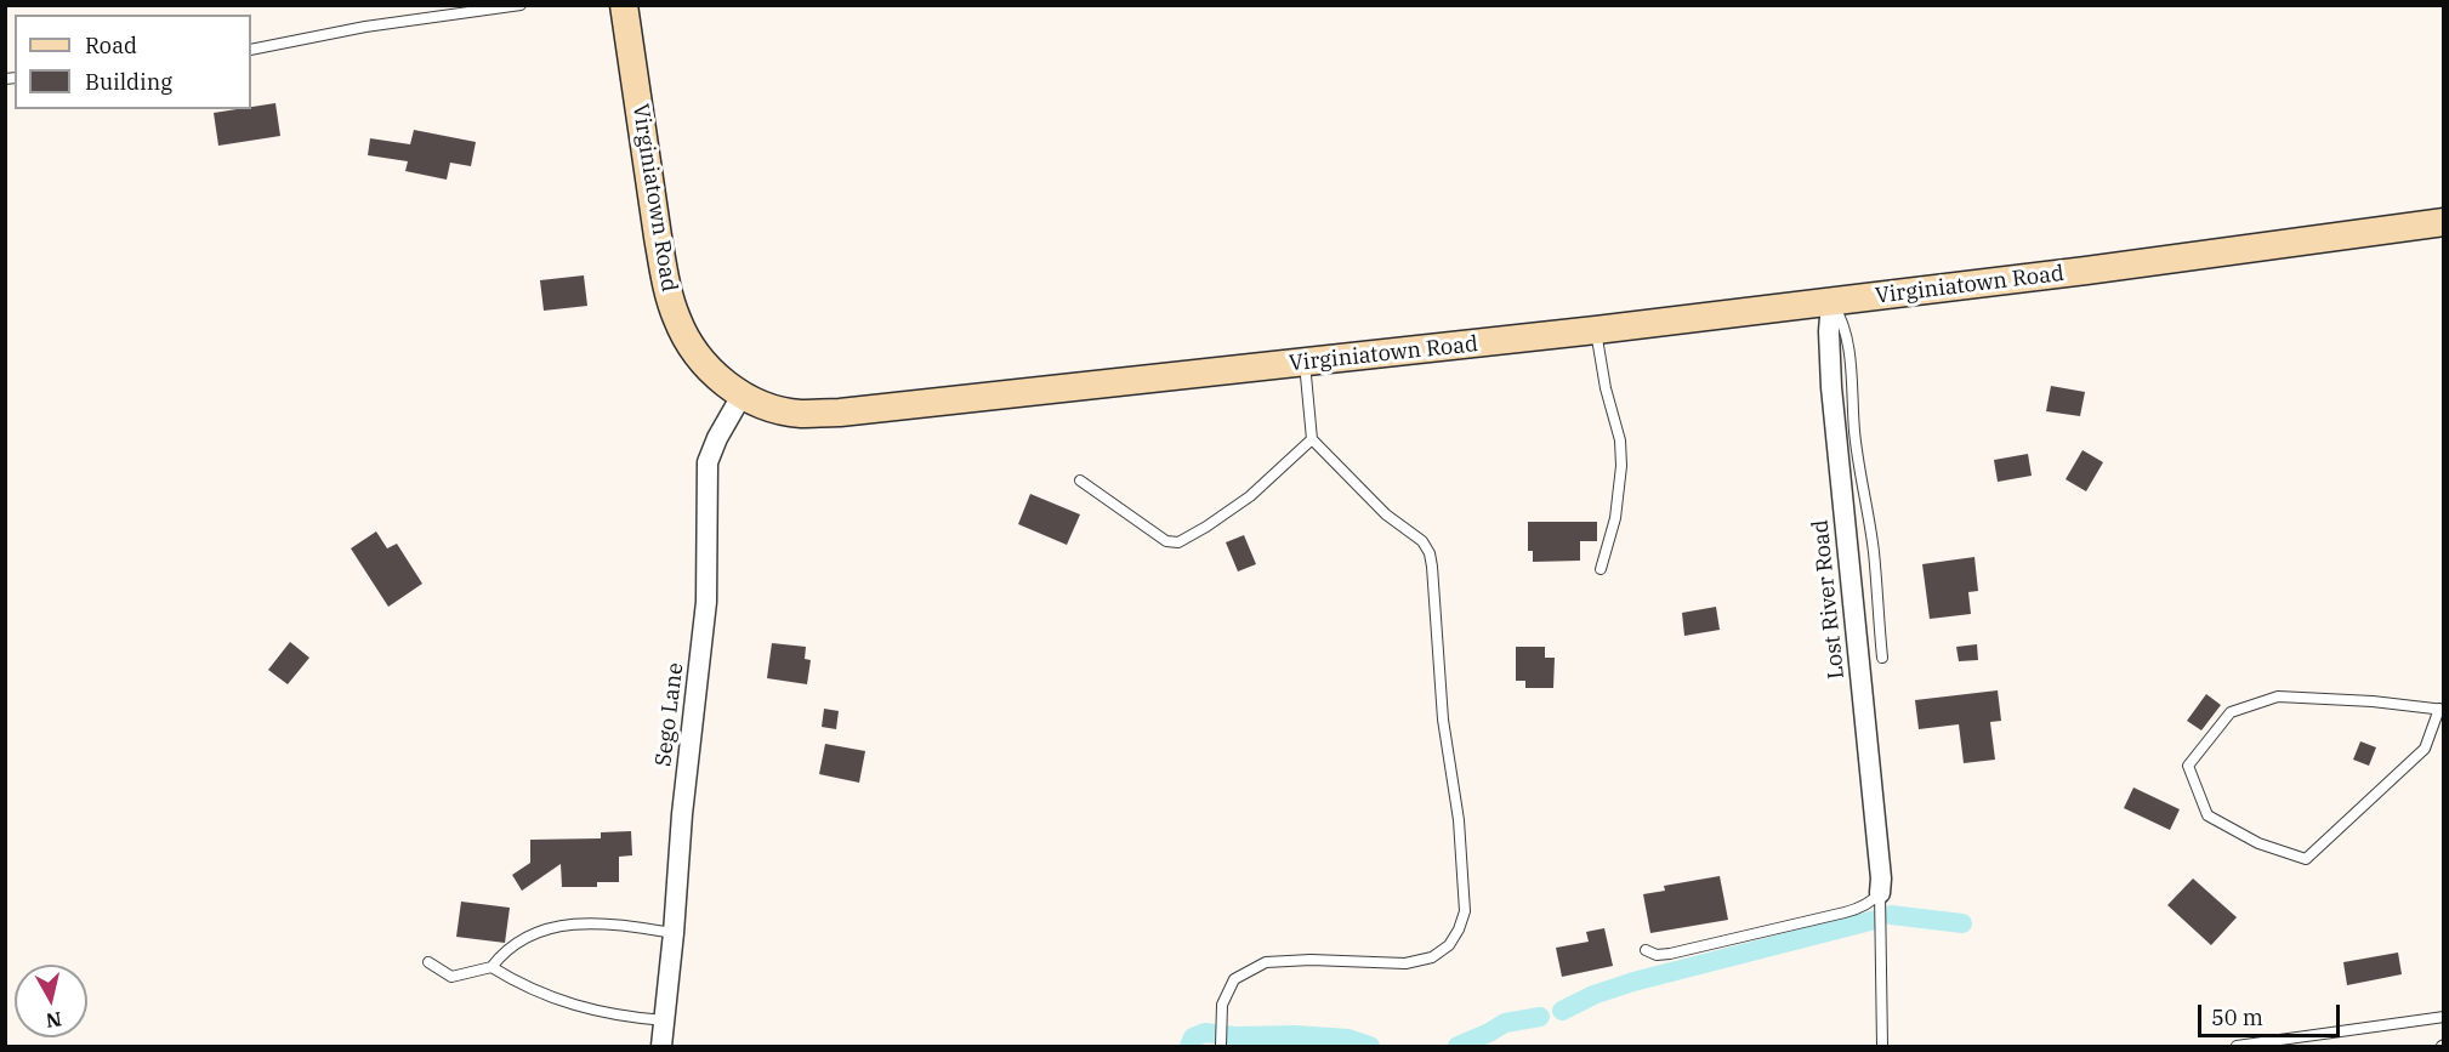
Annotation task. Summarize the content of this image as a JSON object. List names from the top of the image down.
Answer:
{
  "streets": {
    "street": ["Virginiatown Road", "Lost River Road", "Sego Lane"]
  },
  "crossings": [
    ["Virginiatown Road", "Lost River Road"],
    ["Virginiatown Road", "Sego Lane"]
  ],
  "legend": ["Road", "Building"],
  "scale_bar": "50 m",
  "north": "bottom"
}
